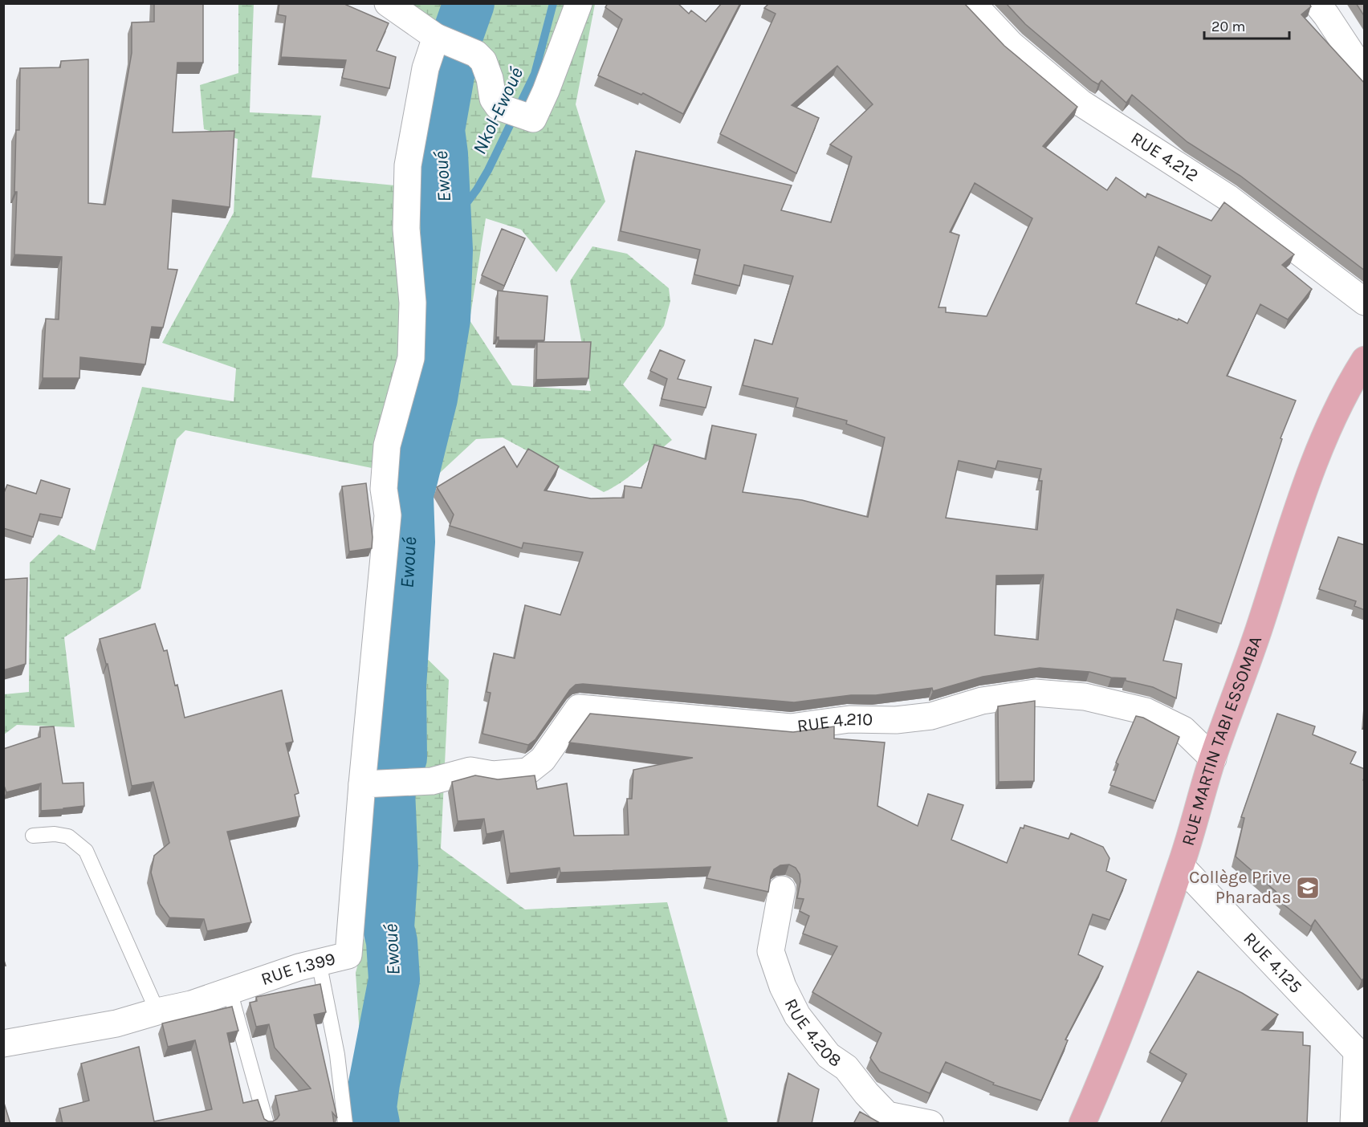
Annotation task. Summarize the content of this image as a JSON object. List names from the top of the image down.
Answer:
{
  "streets": {
    "main road": ["RUE MARTIN TABI ESSOMBA"],
    "street": [
      "RUE 4.212",
      "RUE 4.210",
      "RUE 4.125",
      "RUE 1.399",
      "RUE 4.208"
    ]
  },
  "crossings": [
    ["RUE 4.210", "RUE MARTIN TABI ESSOMBA"],
    ["RUE 4.210", "RUE 1.399"],
    ["RUE MARTIN TABI ESSOMBA", "RUE 4.125"]
  ],
  "water": ["Nkol-Ewoué", "Ewoué"],
  "places": {
    "school or university": ["Collège Prive Pharadas"]
  },
  "scale_bar": "20 m"
}
